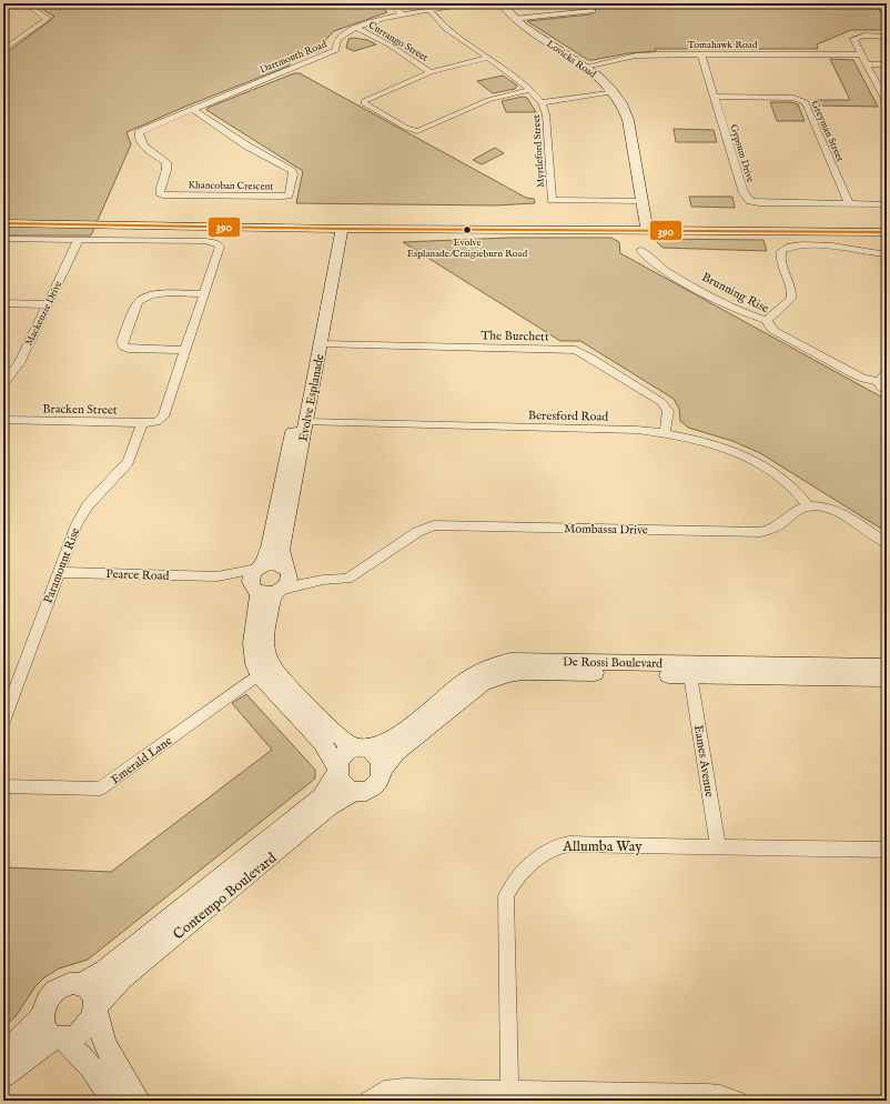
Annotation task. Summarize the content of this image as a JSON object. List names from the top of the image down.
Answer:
{
  "streets": {
    "street": [
      "Currango Street",
      "Tomahawk Road",
      "Dartmouth Road",
      "Lovicks Road",
      "Greyman Street",
      "Myrtleford Street",
      "Gypsum Drive",
      "Khancoban Crescent",
      "Brunning Rise",
      "Mackenzie Drive",
      "The Burchett",
      "Evolve Esplanade",
      "Bracken Street",
      "Beresford Road",
      "Mombassa Drive",
      "Paramount Rise",
      "Pearce Road",
      "De Rossi Boulevard",
      "Emerald Lane",
      "Eames Avenue",
      "Allumba Way",
      "Contempo Boulevard"
    ]
  },
  "crossings": [
    ["Currango Street", "Dartmouth Road"],
    ["Tomahawk Road", "Lovicks Road"],
    ["Tomahawk Road", "Gypsum Drive"],
    ["Dartmouth Road", "Myrtleford Street"],
    ["Dartmouth Road", "Khancoban Crescent"],
    ["Lovicks Road", "Myrtleford Street"],
    ["Greyman Street", "Gypsum Drive"],
    ["The Burchett", "Evolve Esplanade"],
    ["The Burchett", "Beresford Road"],
    ["Evolve Esplanade", "Beresford Road"],
    ["Evolve Esplanade", "Mombassa Drive"],
    ["Evolve Esplanade", "Pearce Road"],
    ["Bracken Street", "Paramount Rise"],
    ["Beresford Road", "Mombassa Drive"],
    ["Mombassa Drive", "Pearce Road"],
    ["Paramount Rise", "Pearce Road"],
    ["De Rossi Boulevard", "Eames Avenue"],
    ["De Rossi Boulevard", "Contempo Boulevard"],
    ["Eames Avenue", "Allumba Way"]
  ],
  "places": ["Evolve Esplanade/Craigieburn Road"],
  "lines": ["transit line 390"]
}
